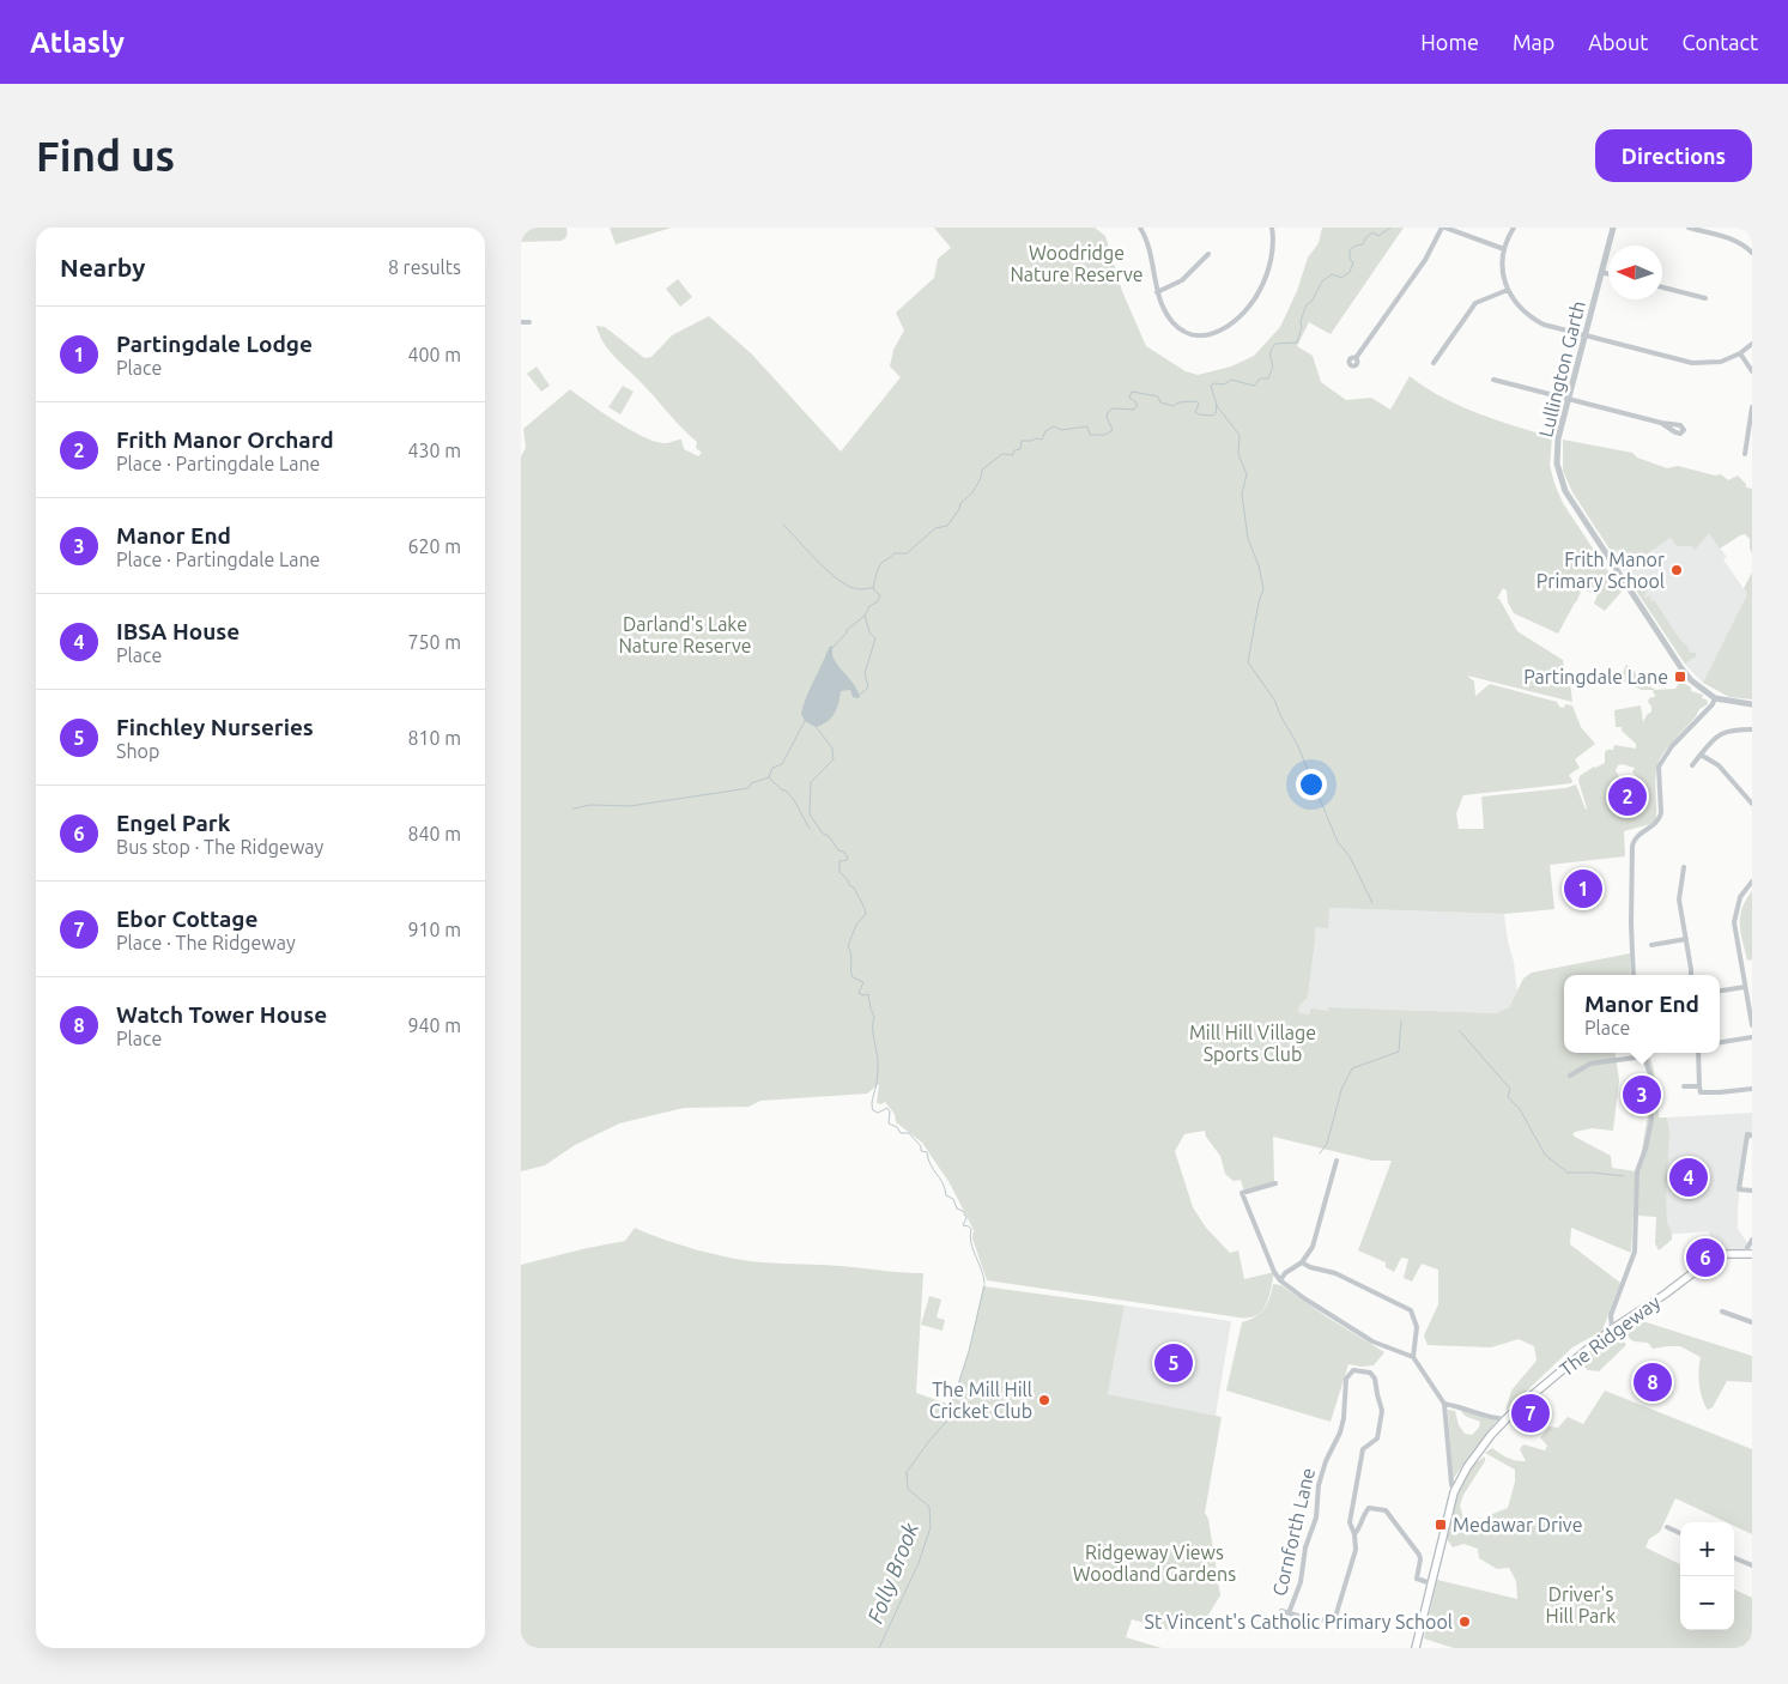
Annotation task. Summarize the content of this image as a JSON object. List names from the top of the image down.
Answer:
{
  "streets": {
    "main road": ["The Ridgeway"],
    "street": ["Lullington Garth", "Cornforth Lane"]
  },
  "water": ["Folly Brook"],
  "parks": [
    "Woodridge Nature Reserve",
    "Darland's Lake Nature Reserve",
    "Mill Hill Village Sports Club",
    "Ridgeway Views Woodland Gardens",
    "Driver's Hill Park"
  ],
  "places": {
    "other": ["Frith Manor Primary School", "The Mill Hill Cricket Club", "St Vincent's Catholic Primary School"],
    "transit": ["Partingdale Lane", "Medawar Drive"]
  },
  "north": "left",
  "page": {
    "header": "Atlasly",
    "nav": [
      "Home",
      "Map",
      "About",
      "Contact"
    ],
    "buttons": "Directions",
    "title": "Find us",
    "heading": ["Nearby", "8 results"],
    "list": [
      {
        "mark": "1",
        "name": "Partingdale Lodge",
        "note": "Place",
        "value": "400 m"
      },
      {
        "mark": "2",
        "name": "Frith Manor Orchard",
        "note": "Place · Partingdale Lane",
        "value": "430 m"
      },
      {
        "mark": "3",
        "name": "Manor End",
        "note": "Place · Partingdale Lane",
        "value": "620 m"
      },
      {
        "mark": "4",
        "name": "IBSA House",
        "note": "Place",
        "value": "750 m"
      },
      {
        "mark": "5",
        "name": "Finchley Nurseries",
        "note": "Shop",
        "value": "810 m"
      },
      {
        "mark": "6",
        "name": "Engel Park",
        "note": "Bus stop · The Ridgeway",
        "value": "840 m"
      },
      {
        "mark": "7",
        "name": "Ebor Cottage",
        "note": "Place · The Ridgeway",
        "value": "910 m"
      },
      {
        "mark": "8",
        "name": "Watch Tower House",
        "note": "Place",
        "value": "940 m"
      }
    ],
    "pins": [
      "2",
      "1",
      "3",
      "4",
      "6",
      "5",
      "8",
      "7"
    ],
    "popup": ["Manor End", "Place"],
    "map_buttons": ["+", "−"]
  }
}
